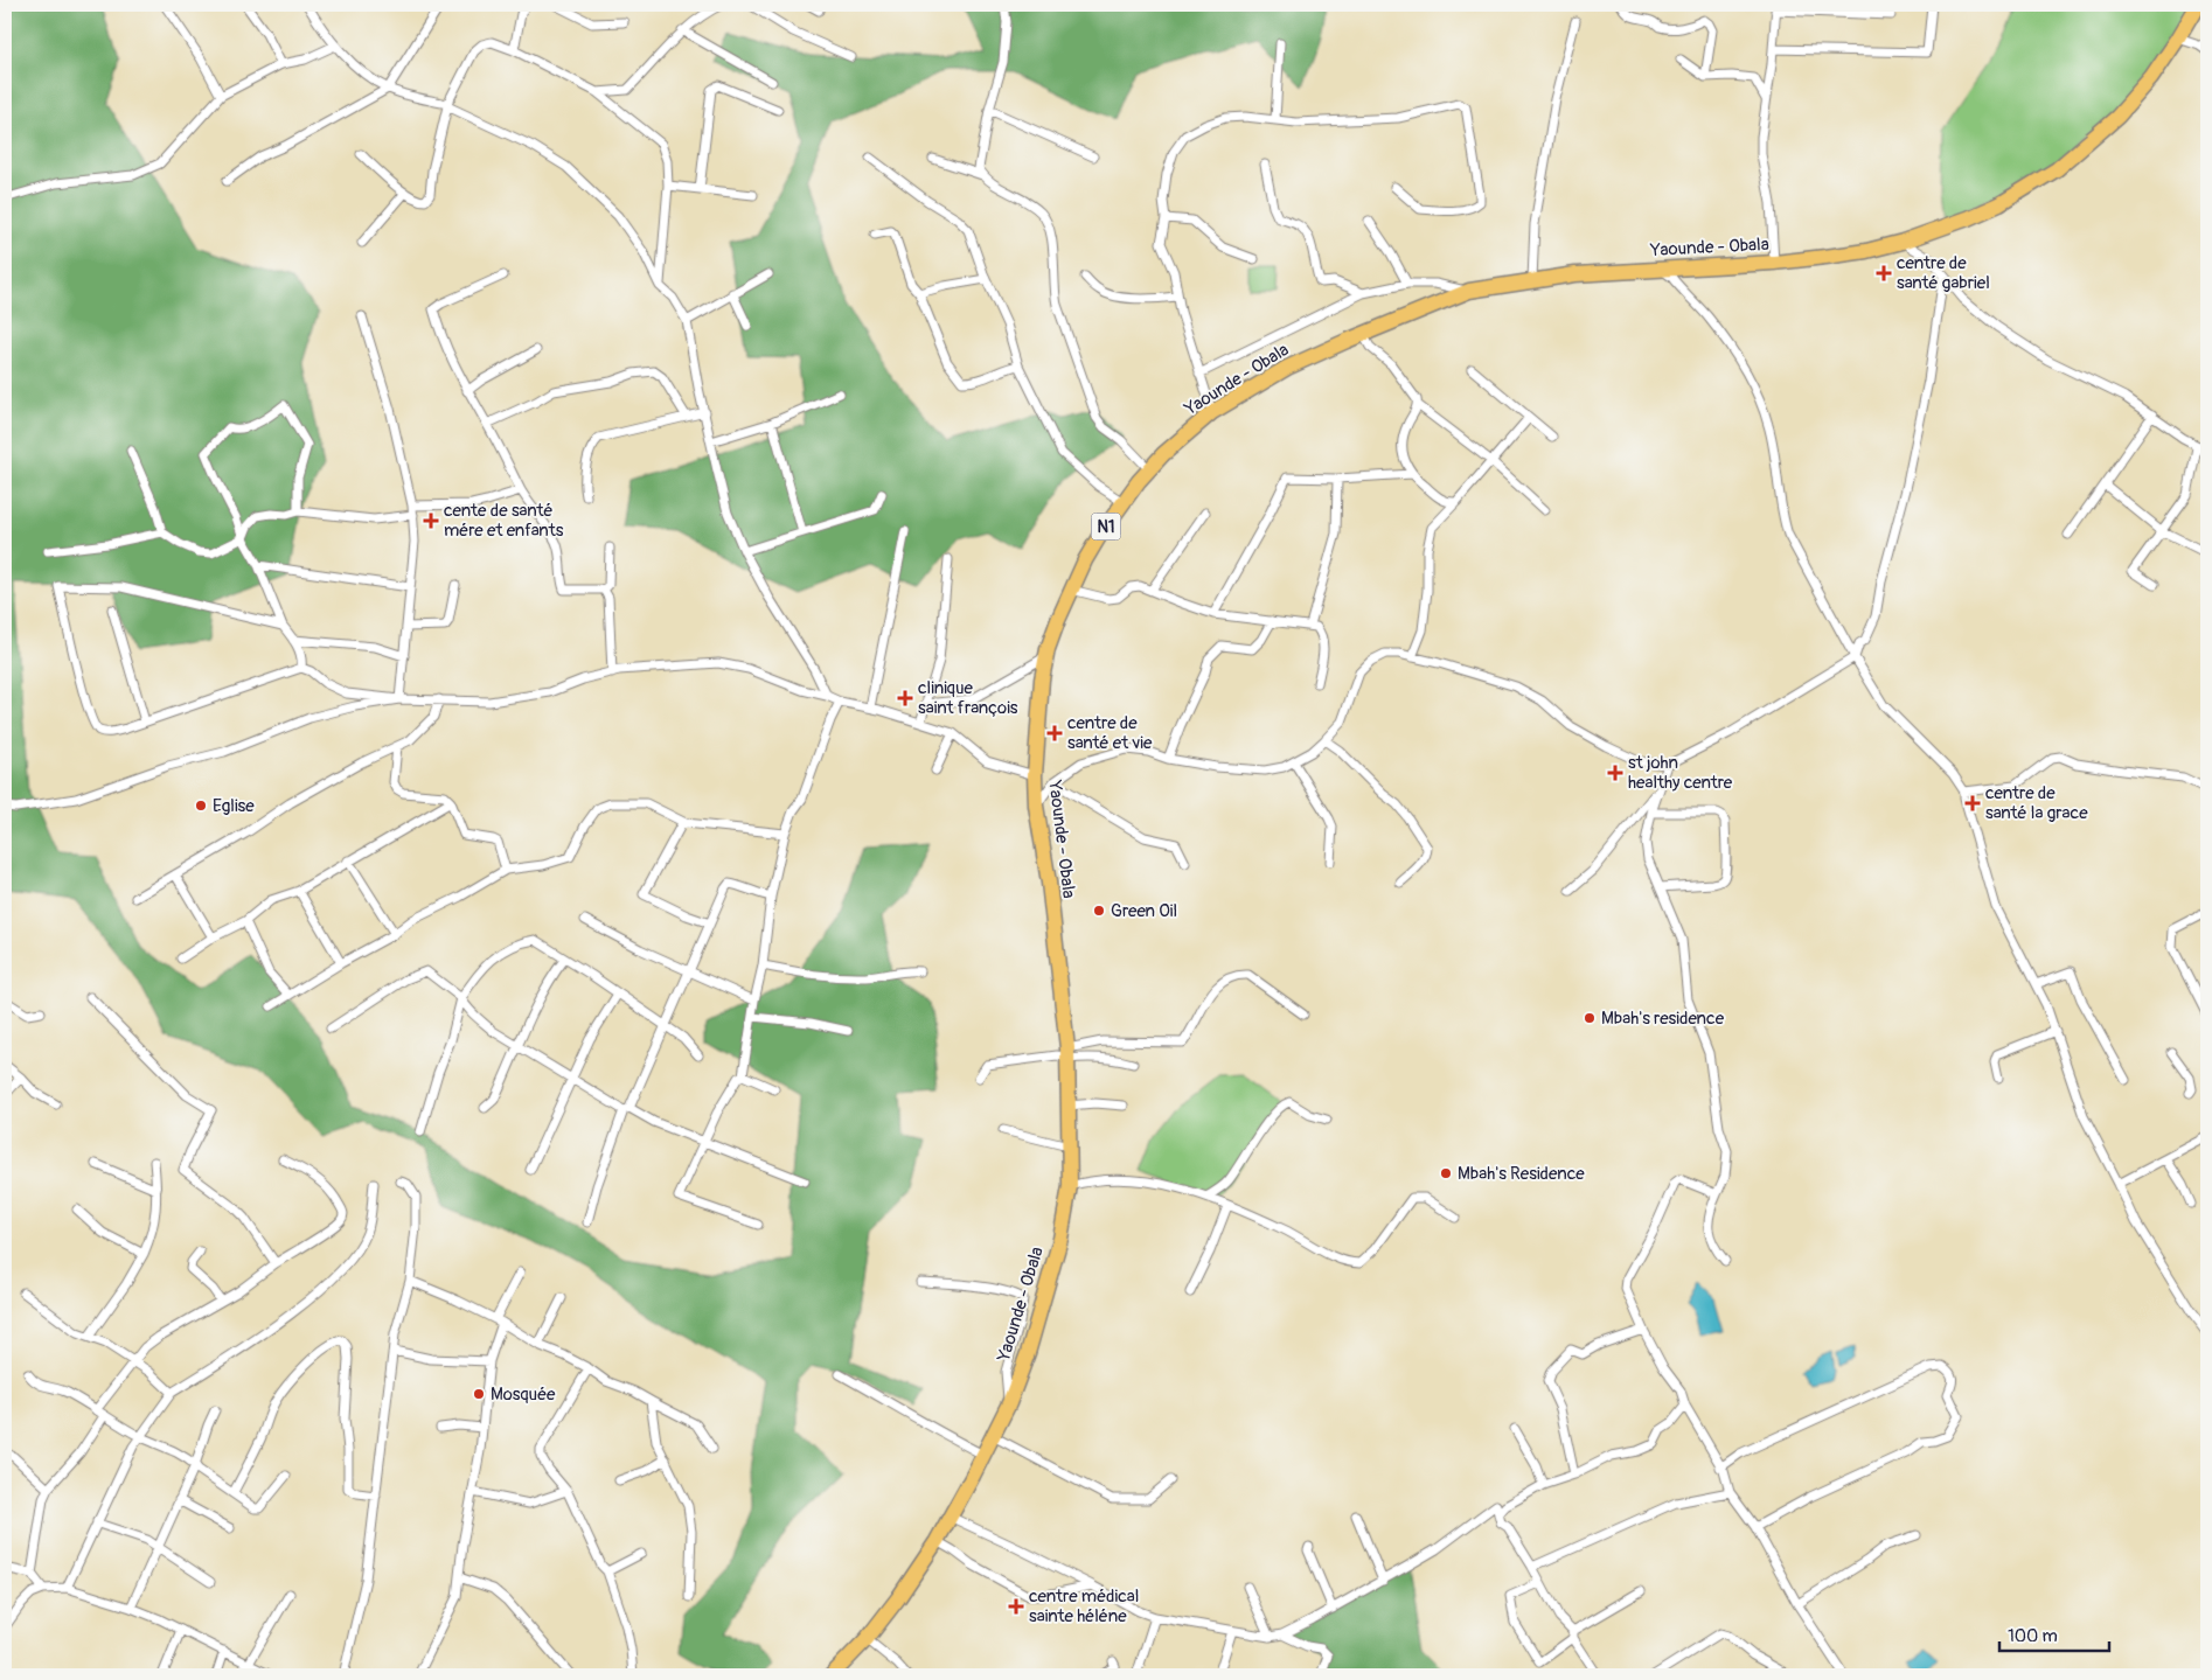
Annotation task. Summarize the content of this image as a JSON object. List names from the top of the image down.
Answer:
{
  "streets": {
    "highway": ["Yaounde - Obala", "N1"]
  },
  "places": {
    "health": [
      "centre de santé gabriel",
      "cente de santé mére et enfants",
      "clinique saint françois",
      "centre de santé et vie",
      "st john healthy centre",
      "centre de santé la grace",
      "centre médical sainte héléne"
    ],
    "other": [
      "Eglise",
      "Green Oil",
      "Mbah's residence",
      "Mbah's Residence",
      "Mosquée"
    ]
  },
  "scale_bar": "100 m"
}
